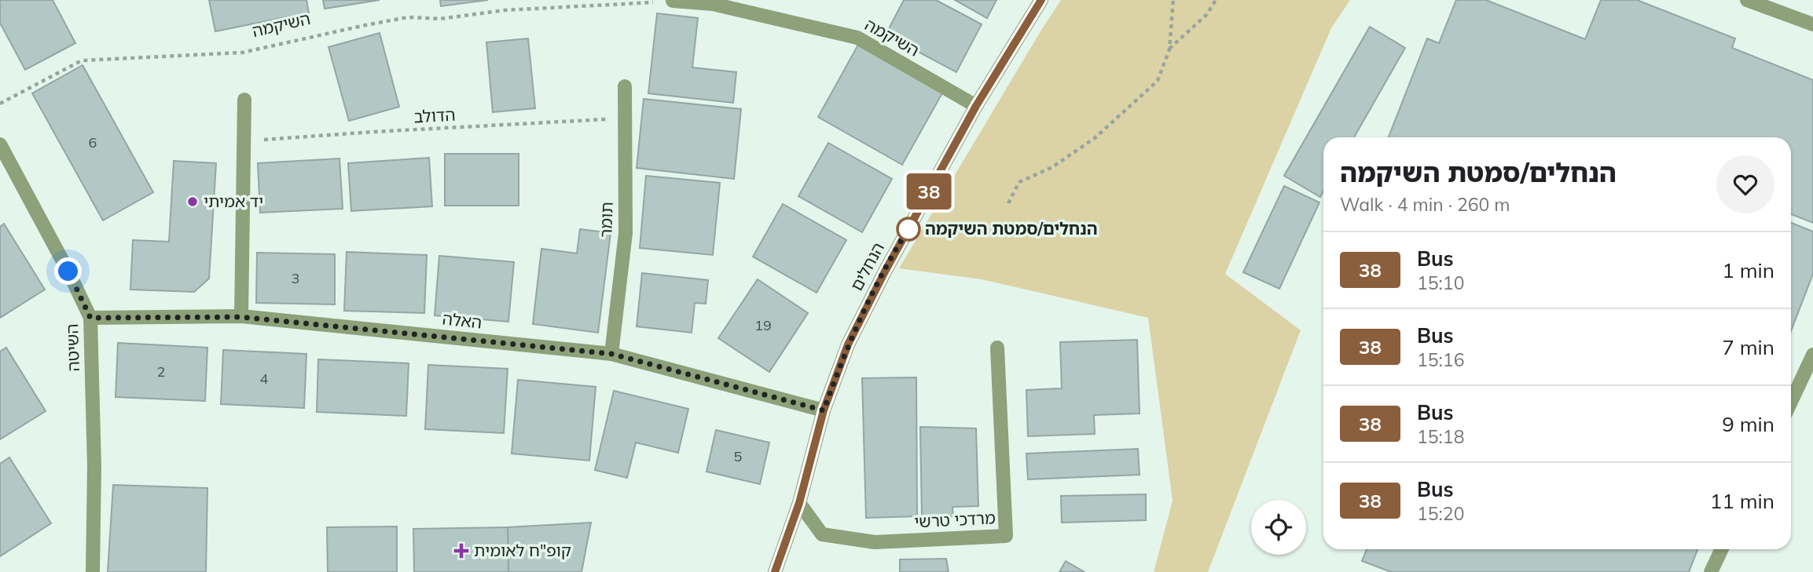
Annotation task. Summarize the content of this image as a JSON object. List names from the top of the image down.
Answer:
{
  "streets": {
    "street": [
      "השיקמה",
      "תומר",
      "הנחלים",
      "האלה",
      "השיטה",
      "מרדכי טרשי"
    ],
    "path": ["הדולב"]
  },
  "crossings": [
    ["השיקמה", "הנחלים"],
    ["הדולב", "תומר"],
    ["תומר", "האלה"],
    ["הנחלים", "האלה"],
    ["הנחלים", "מרדכי טרשי"],
    ["האלה", "השיטה"]
  ],
  "places": {
    "other": ["יד אמיתי", "הנחלים/סמטת השיקמה"],
    "health": ["קופ\"ח לאומית"]
  },
  "lines": ["bus line 38"],
  "house_numbers": [
    "6",
    "3",
    "19",
    "2",
    "4",
    "5"
  ],
  "page": {
    "on_map": "38",
    "heading": ["הנחלים/סמטת השיקמה", "Walk · 4 min · 260 m"],
    "list": [
      {
        "mark": "38",
        "name": "Bus",
        "note": "15:10",
        "value": "1 min"
      },
      {
        "mark": "38",
        "name": "Bus",
        "note": "15:16",
        "value": "7 min"
      },
      {
        "mark": "38",
        "name": "Bus",
        "note": "15:18",
        "value": "9 min"
      },
      {
        "mark": "38",
        "name": "Bus",
        "note": "15:20",
        "value": "11 min"
      }
    ]
  }
}
